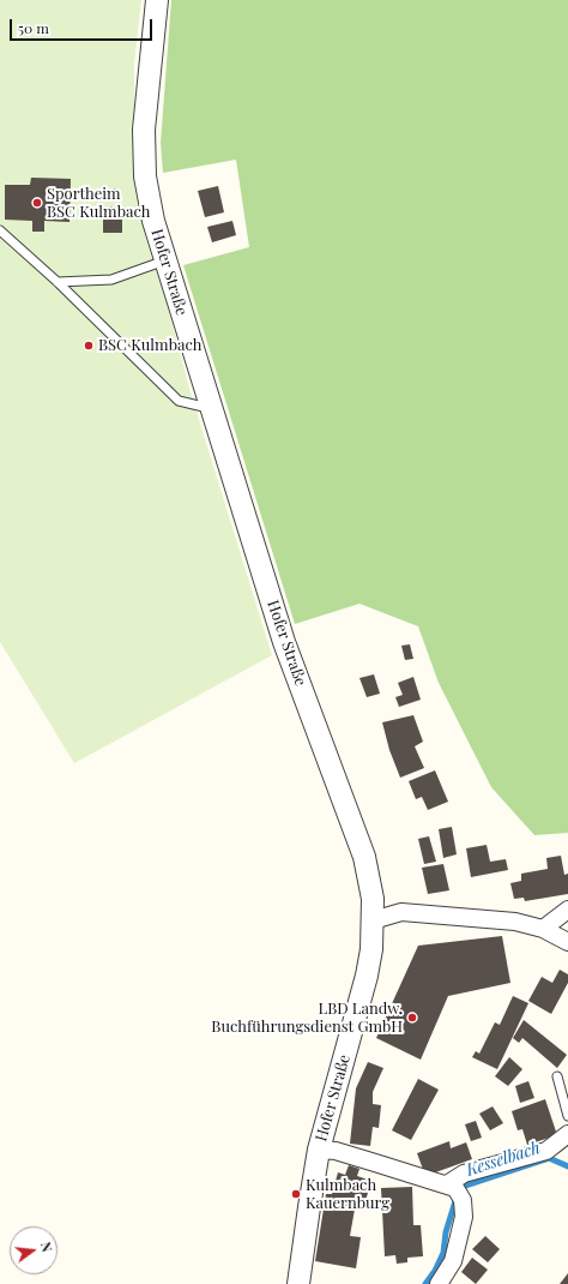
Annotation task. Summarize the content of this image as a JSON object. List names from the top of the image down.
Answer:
{
  "streets": {
    "street": ["Hofer Straße"]
  },
  "water": ["Kesselbach"],
  "places": [
    "Sportheim BSC Kulmbach",
    "BSC Kulmbach",
    "LBD Landw. Buchführungsdienst GmbH",
    "Kulmbach Kauernburg"
  ],
  "scale_bar": "50 m",
  "north": "right"
}
